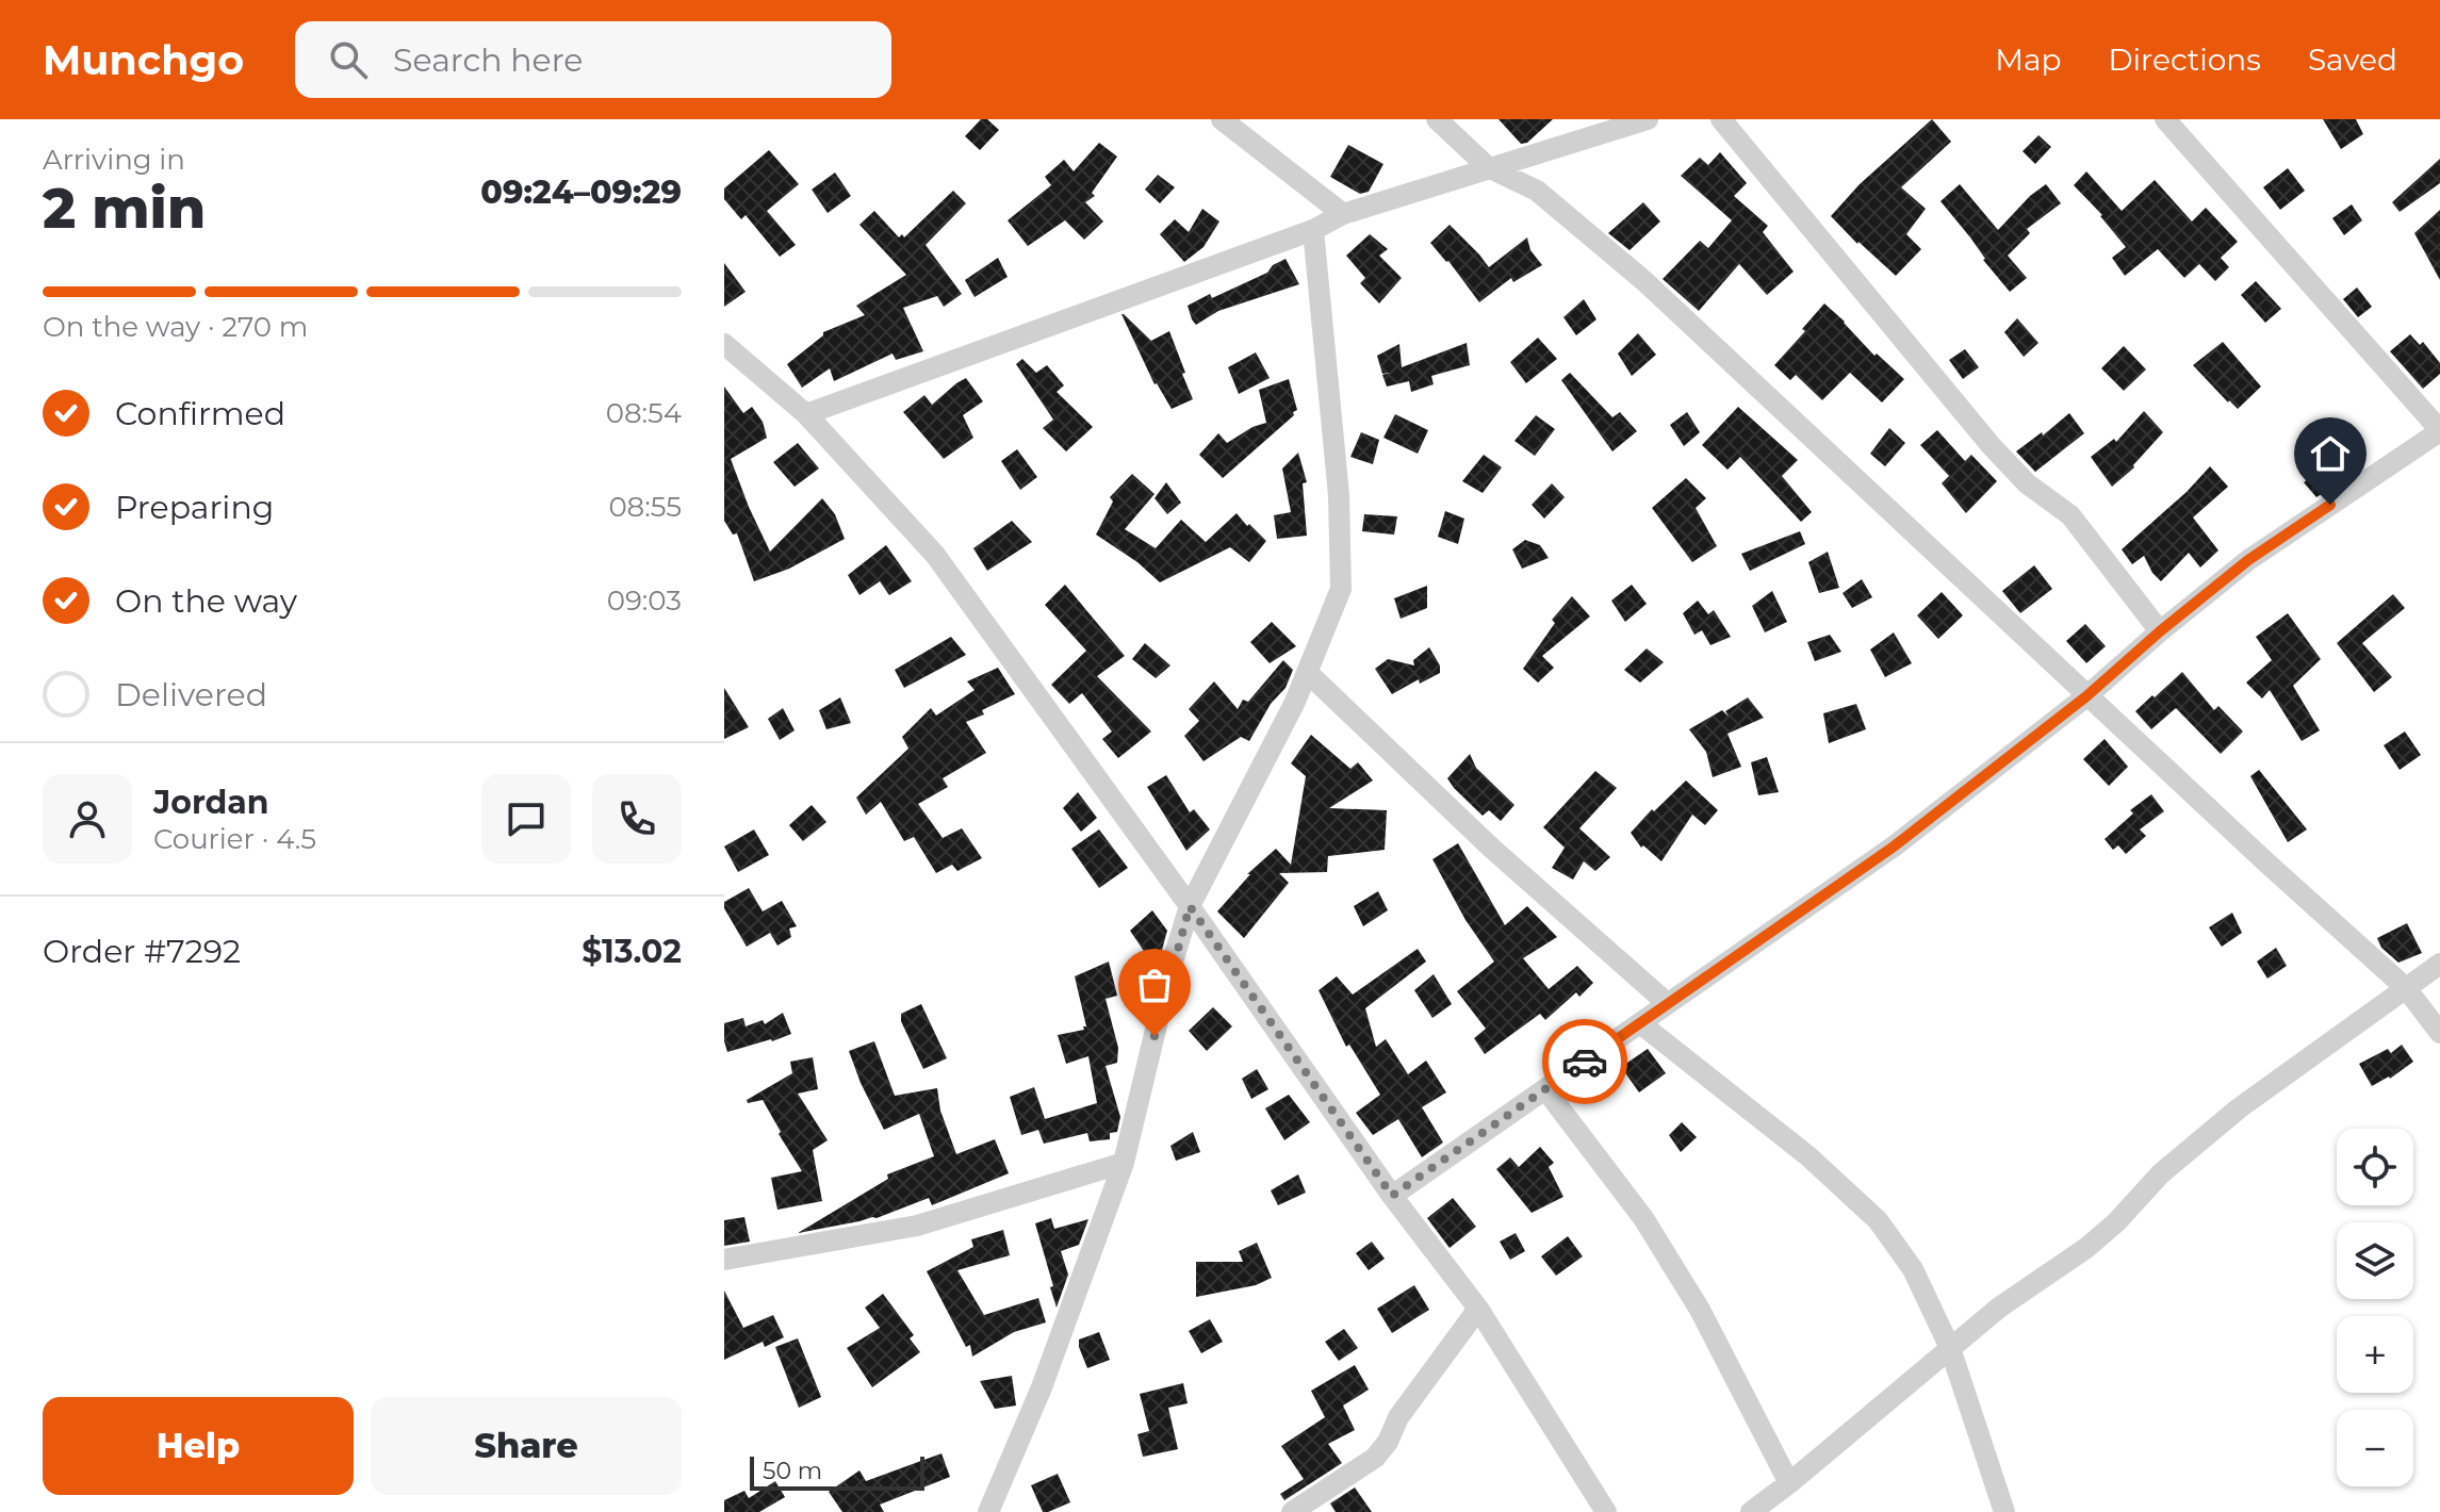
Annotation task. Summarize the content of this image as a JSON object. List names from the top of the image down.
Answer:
{
  "scale_bar": "50 m",
  "page": {
    "header": "Munchgo",
    "search": "Search here",
    "nav": ["Map", "Directions", "Saved"],
    "heading": ["2 min", "Arriving in", "09:24–09:29"],
    "panel": [
      "Jordan",
      "Courier · 4.5",
      "Order #7292",
      "$13.02"
    ],
    "bar": "On the way · 270 m",
    "list": [
      ["Confirmed", "08:54"],
      ["Preparing", "08:55"],
      ["On the way", "09:03"],
      "Delivered"
    ],
    "map_buttons": ["+", "−"],
    "buttons": ["Help", "Share"],
    "scale": "50 m"
  }
}
